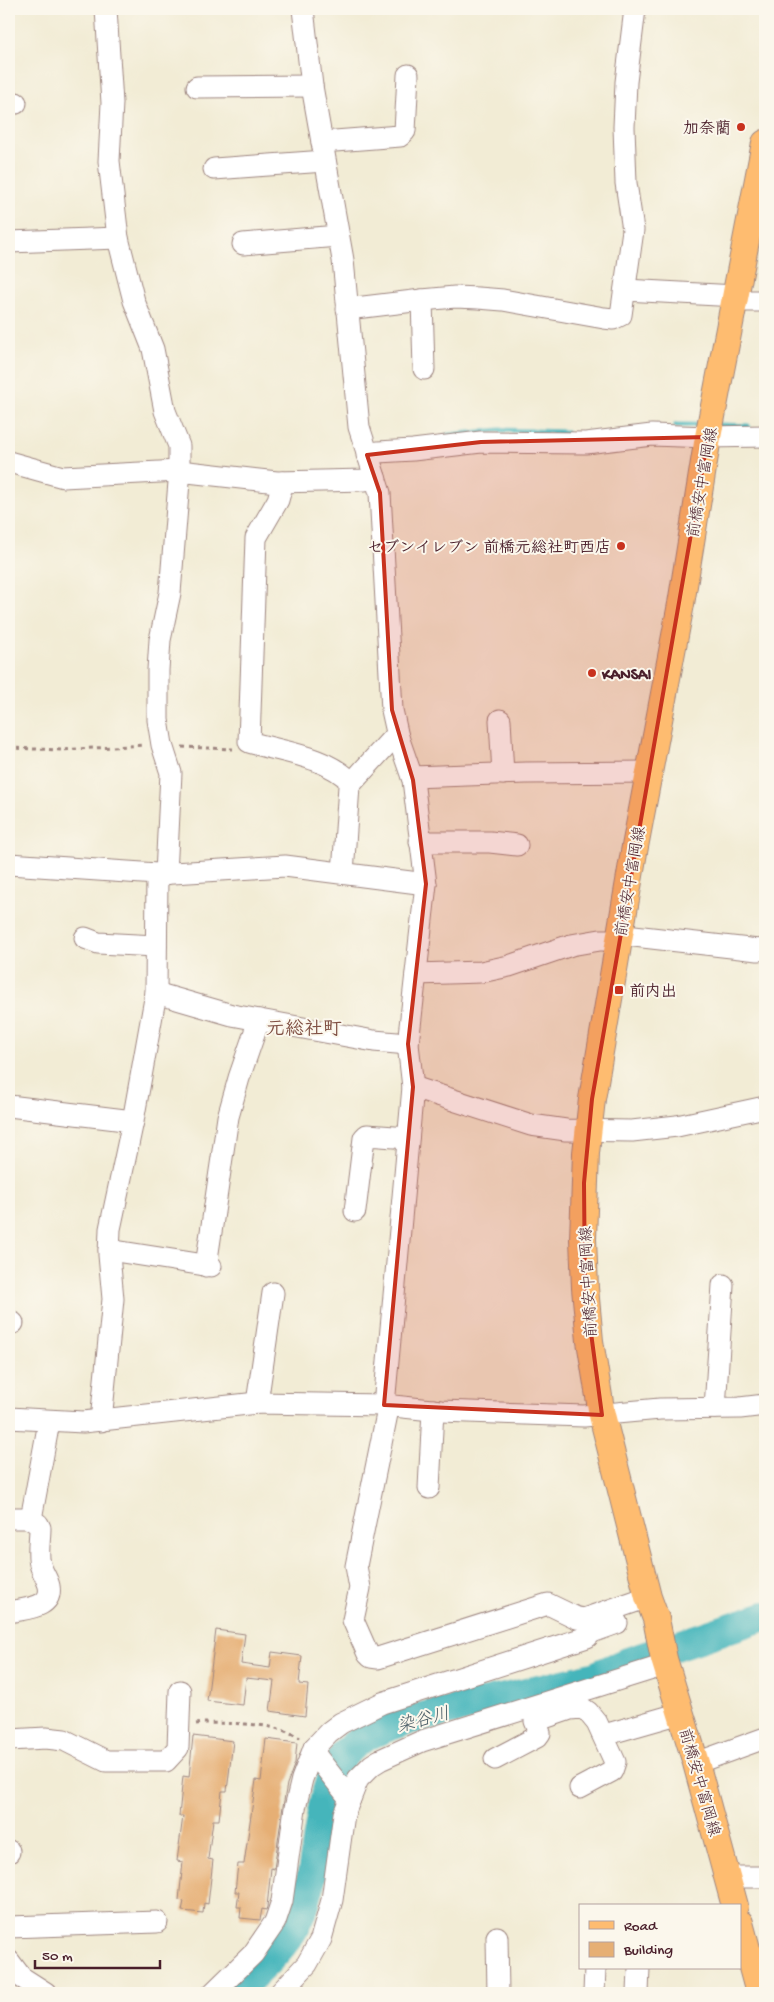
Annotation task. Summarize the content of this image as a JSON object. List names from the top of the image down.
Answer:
{
  "streets": {
    "main road": ["前橋安中富岡線"]
  },
  "districts": ["元総社町"],
  "water": ["染谷川"],
  "places": {
    "other": ["加奈藺", "セブンイレブン 前橋元総社町西店", "KANSAI"],
    "transit": ["前内出"]
  },
  "legend": ["Road", "Building"],
  "scale_bar": "50 m"
}
